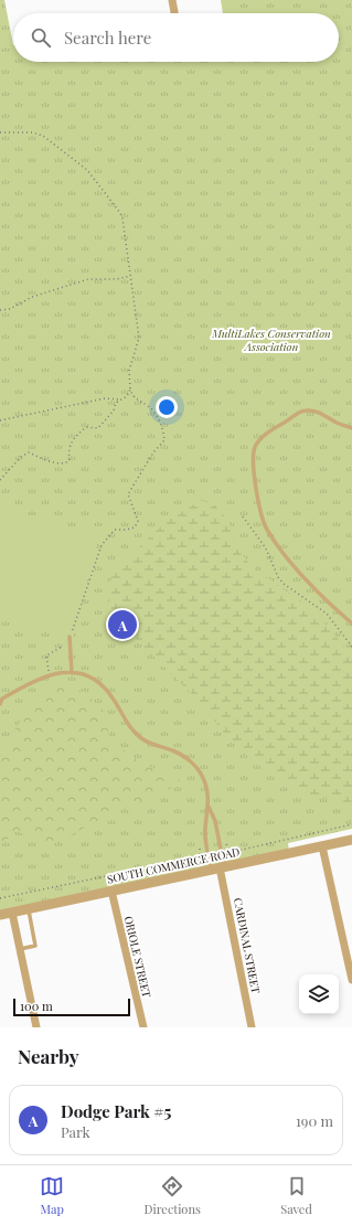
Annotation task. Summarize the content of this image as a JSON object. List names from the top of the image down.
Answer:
{
  "streets": {
    "street": ["SOUTH COMMERCE ROAD", "CARDINAL STREET", "ORIOLE STREET"]
  },
  "crossings": [
    ["SOUTH COMMERCE ROAD", "CARDINAL STREET"],
    ["SOUTH COMMERCE ROAD", "ORIOLE STREET"]
  ],
  "parks": ["MultiLakes Conservation Association"],
  "scale_bar": "100 m",
  "page": {
    "search": "Search here",
    "pins": "A",
    "scale": "100 m",
    "heading": "Nearby",
    "list": [
      {
        "mark": "A",
        "name": "Dodge Park #5",
        "note": "Park",
        "value": "190 m"
      }
    ],
    "nav": ["Map", "Directions", "Saved"]
  }
}
